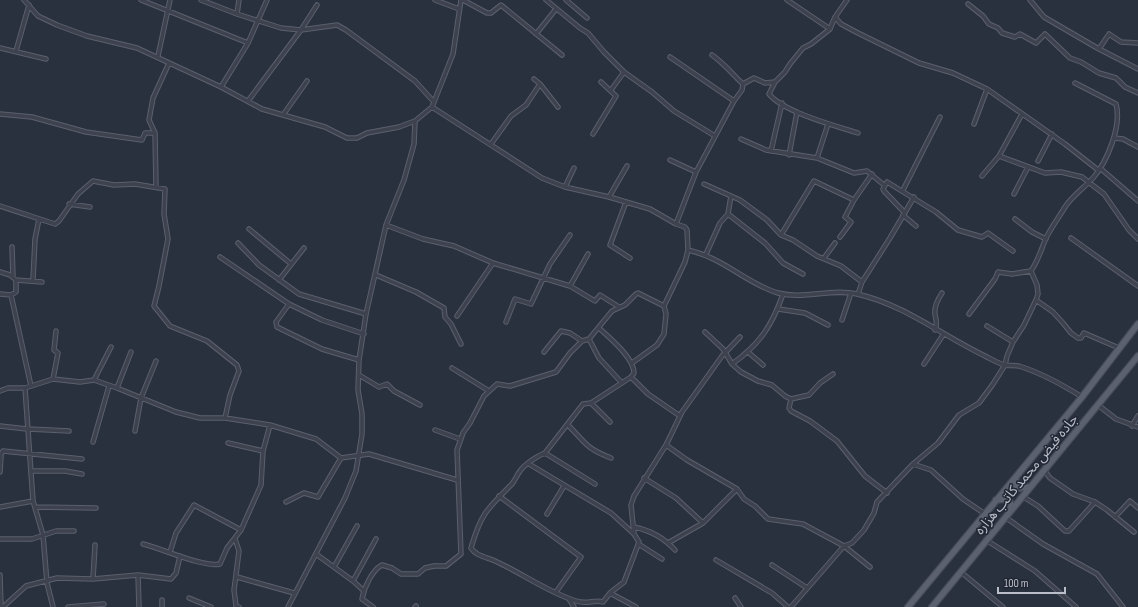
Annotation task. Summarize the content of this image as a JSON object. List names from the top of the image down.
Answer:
{
  "streets": {
    "main road": ["جاده فیض محمد کاتب هزاره"]
  },
  "scale_bar": "100 m"
}
